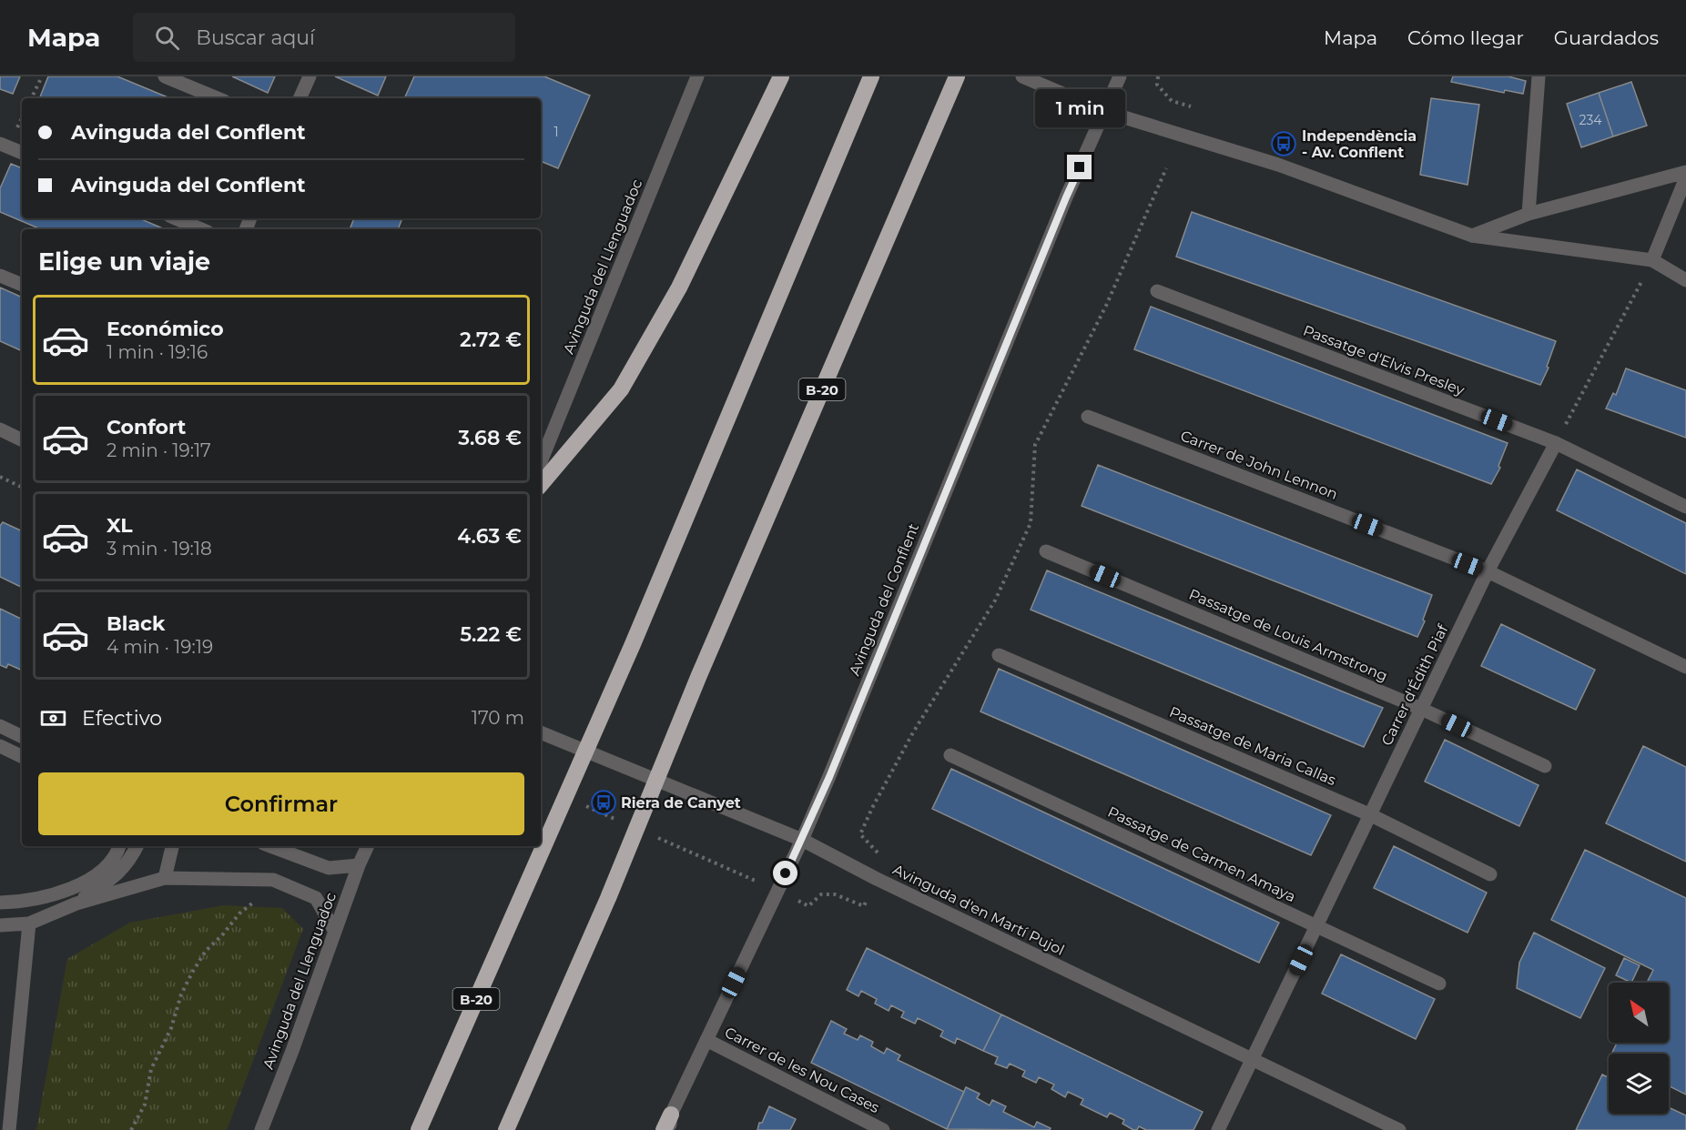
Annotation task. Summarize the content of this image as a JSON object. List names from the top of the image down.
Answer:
{
  "streets": {
    "highway": ["B-20"],
    "street": [
      "Avinguda del Llenguadoc",
      "Passatge d'Elvis Presley",
      "Carrer de John Lennon",
      "Avinguda del Conflent",
      "Passatge de Louis Armstrong",
      "Carrer d'Édith Piaf",
      "Passatge de Maria Callas",
      "Passatge de Carmen Amaya",
      "Avinguda d'en Martí Pujol",
      "Carrer de les Nou Cases"
    ]
  },
  "crossings": [
    ["Passatge d'Elvis Presley", "Carrer d'Édith Piaf"],
    ["Carrer de John Lennon", "Carrer d'Édith Piaf"],
    ["Avinguda del Conflent", "Avinguda d'en Martí Pujol"],
    ["Avinguda del Conflent", "Carrer de les Nou Cases"],
    ["Passatge de Louis Armstrong", "Carrer d'Édith Piaf"],
    ["Carrer d'Édith Piaf", "Passatge de Maria Callas"],
    ["Carrer d'Édith Piaf", "Passatge de Carmen Amaya"],
    ["Carrer d'Édith Piaf", "Avinguda d'en Martí Pujol"]
  ],
  "places": {
    "bus stop": ["Independència - Av. Conflent", "Riera de Canyet"]
  },
  "house_numbers": ["234", "1"],
  "north": "top left",
  "page": {
    "header": "Mapa",
    "search": "Buscar aquí",
    "nav": ["Mapa", "Cómo llegar", "Guardados"],
    "bubble": "1 min",
    "banner": ["Avinguda del Conflent", "Avinguda del Conflent"],
    "heading": "Elige un viaje",
    "list": [
      {
        "name": "Económico",
        "note": "1 min · 19:16",
        "value": "2.72 €"
      },
      {
        "name": "Confort",
        "note": "2 min · 19:17",
        "value": "3.68 €"
      },
      {
        "name": "XL",
        "note": "3 min · 19:18",
        "value": "4.63 €"
      },
      {
        "name": "Black",
        "note": "4 min · 19:19",
        "value": "5.22 €"
      }
    ],
    "pay": ["Efectivo", "170 m"],
    "buttons": "Confirmar"
  }
}
